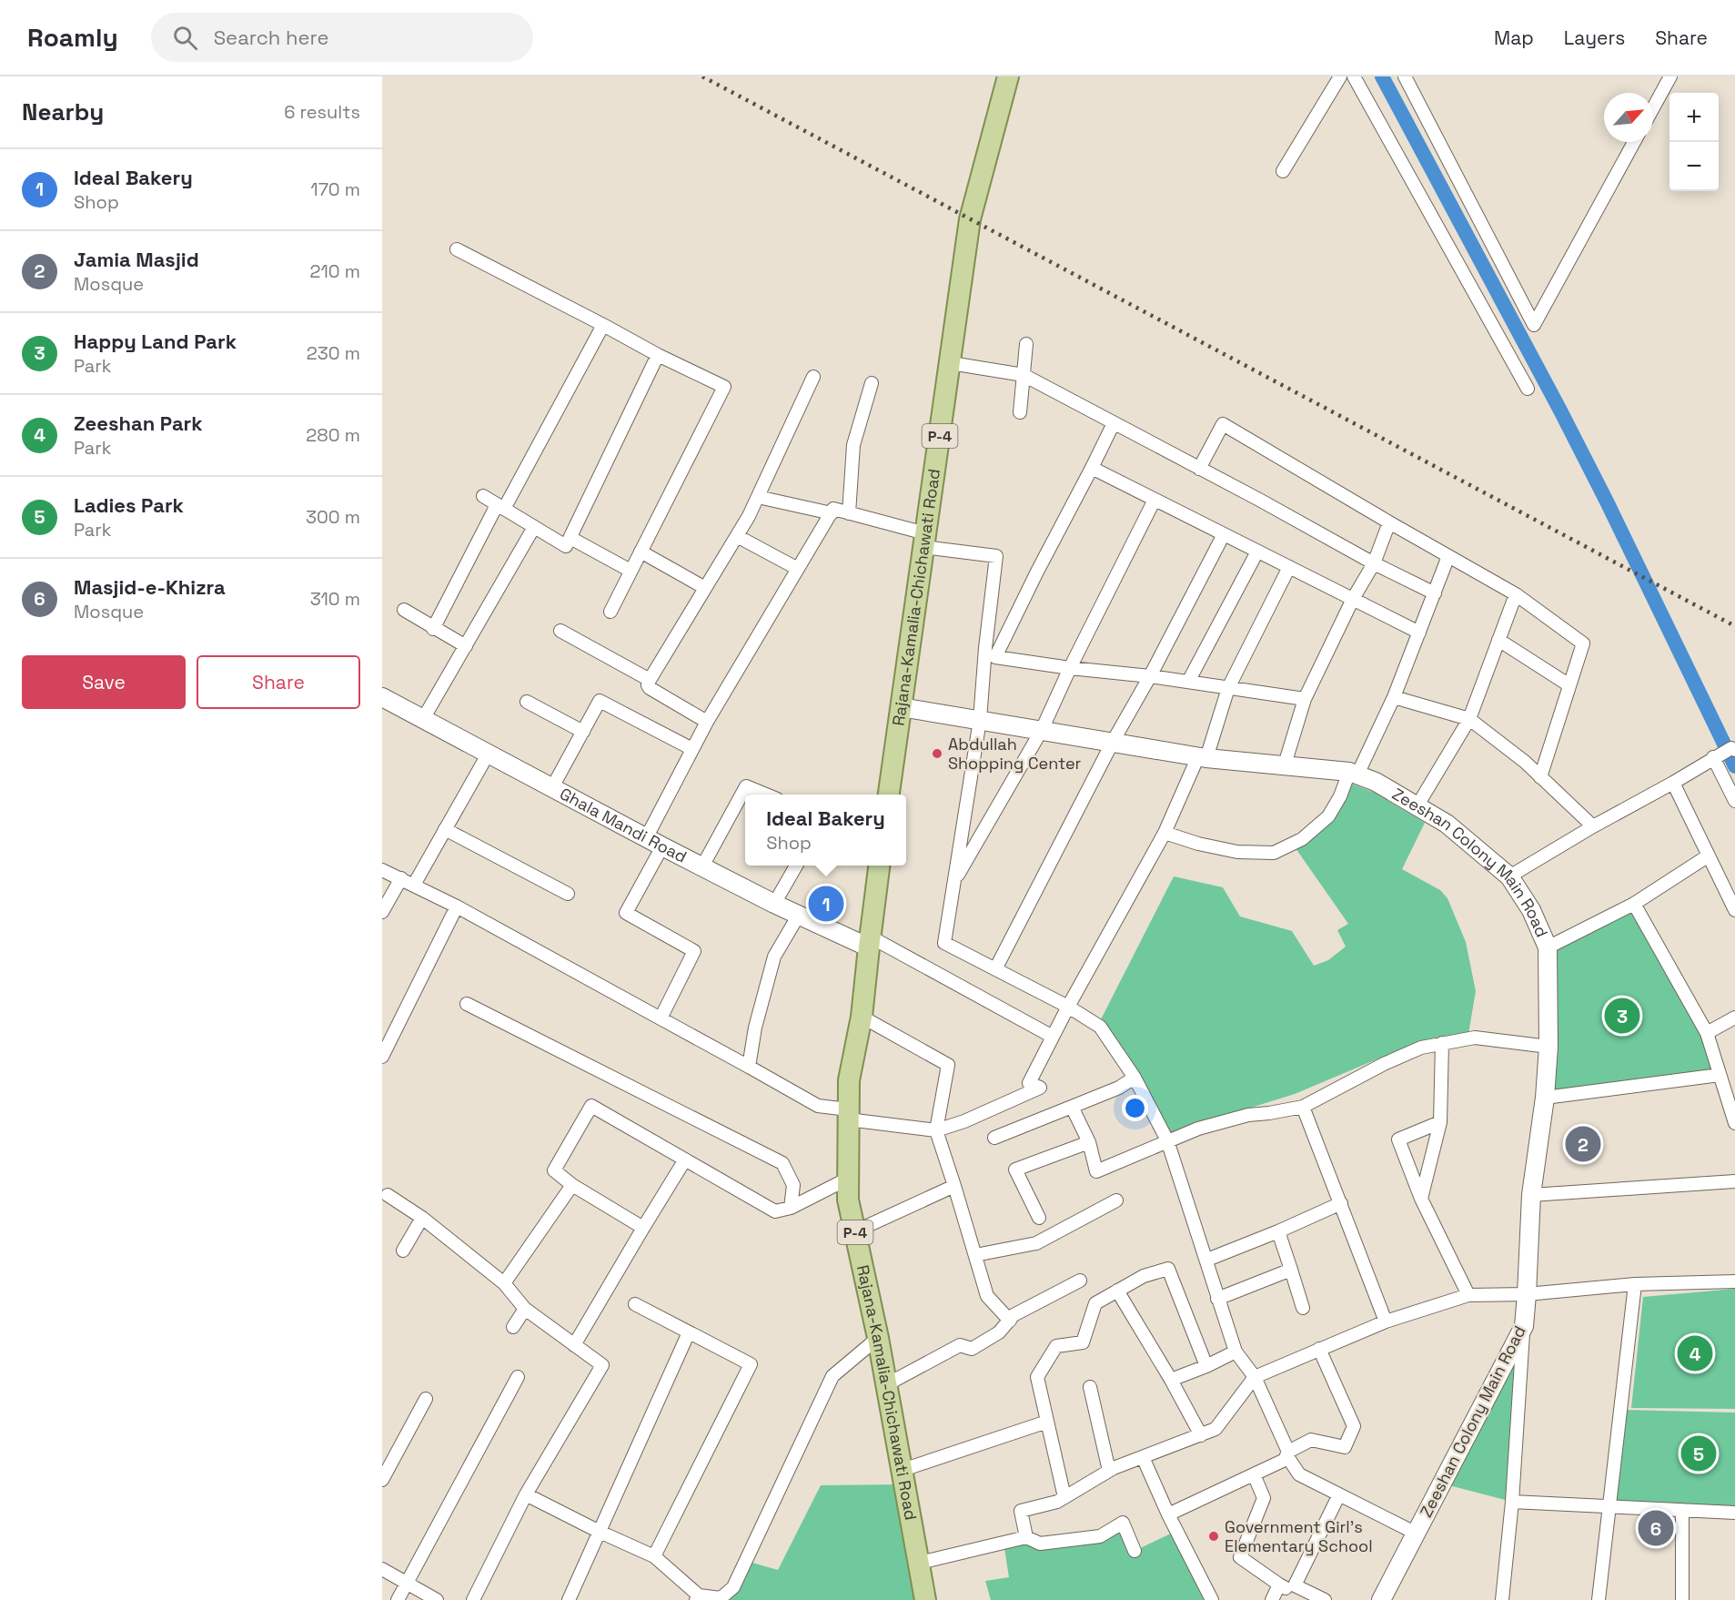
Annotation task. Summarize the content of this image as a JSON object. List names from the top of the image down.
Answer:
{
  "streets": {
    "main road": ["P-4", "Rajana-Kamalia-Chichawati Road"],
    "street": ["Ghala Mandi Road", "Zeeshan Colony Main Road"]
  },
  "crossings": [
    ["Rajana-Kamalia-Chichawati Road", "Ghala Mandi Road"],
    ["Rajana-Kamalia-Chichawati Road", "Zeeshan Colony Main Road"]
  ],
  "places": ["Abdullah Shopping Center", "Government Girl's Elementary School"],
  "north": "top right",
  "page": {
    "header": "Roamly",
    "search": "Search here",
    "nav": ["Map", "Layers", "Share"],
    "heading": ["Nearby", "6 results"],
    "map_buttons": ["+", "−"],
    "list": [
      {
        "mark": "1",
        "name": "Ideal Bakery",
        "note": "Shop",
        "value": "170 m"
      },
      {
        "mark": "2",
        "name": "Jamia Masjid",
        "note": "Mosque",
        "value": "210 m"
      },
      {
        "mark": "3",
        "name": "Happy Land Park",
        "note": "Park",
        "value": "230 m"
      },
      {
        "mark": "4",
        "name": "Zeeshan Park",
        "note": "Park",
        "value": "280 m"
      },
      {
        "mark": "5",
        "name": "Ladies Park",
        "note": "Park",
        "value": "300 m"
      },
      {
        "mark": "6",
        "name": "Masjid-e-Khizra",
        "note": "Mosque",
        "value": "310 m"
      }
    ],
    "buttons": ["Save", "Share"],
    "popup": ["Ideal Bakery", "Shop"],
    "pins": [
      "1",
      "3",
      "2",
      "4",
      "5",
      "6"
    ]
  }
}
